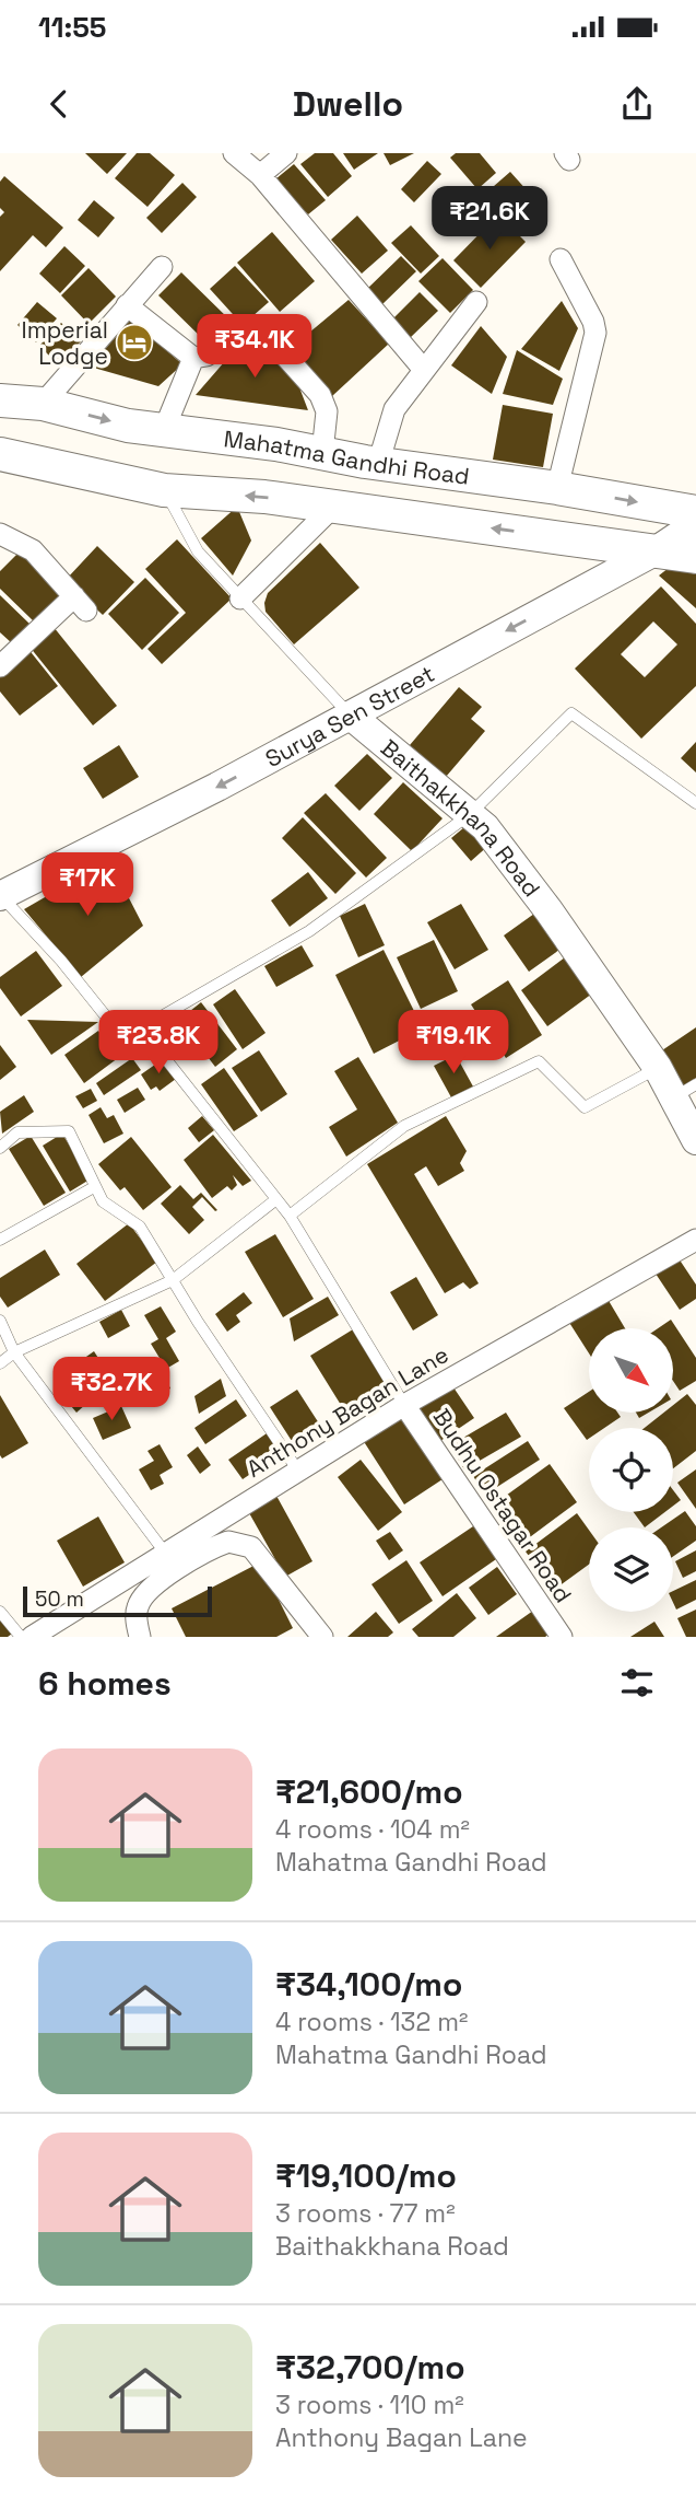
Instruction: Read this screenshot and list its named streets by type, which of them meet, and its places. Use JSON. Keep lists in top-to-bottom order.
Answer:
{
  "streets": {
    "main road": ["Mahatma Gandhi Road", "Surya Sen Street", "Baithakkhana Road"],
    "street": ["Anthony Bagan Lane", "Budhu Ostagar Road"]
  },
  "crossings": [
    ["Surya Sen Street", "Baithakkhana Road"],
    ["Anthony Bagan Lane", "Budhu Ostagar Road"]
  ],
  "one_way": ["Surya Sen Street"],
  "places": {
    "hotel": ["Imperial Lodge"]
  },
  "scale_bar": "50 m",
  "north": "bottom right",
  "page": {
    "status": "11:55",
    "header": "Dwello",
    "price": [
      "₹21.6K",
      "₹34.1K",
      "₹17K",
      "₹23.8K",
      "₹19.1K",
      "₹32.7K"
    ],
    "scale": "50 m",
    "heading": "6 homes",
    "list": [
      {
        "name": "₹21,600/mo",
        "note": "4 rooms · 104 m² · Mahatma Gandhi Road"
      },
      {
        "name": "₹34,100/mo",
        "note": "4 rooms · 132 m² · Mahatma Gandhi Road"
      },
      {
        "name": "₹19,100/mo",
        "note": "3 rooms · 77 m² · Baithakkhana Road"
      },
      {
        "name": "₹32,700/mo",
        "note": "3 rooms · 110 m² · Anthony Bagan Lane"
      }
    ]
  }
}
